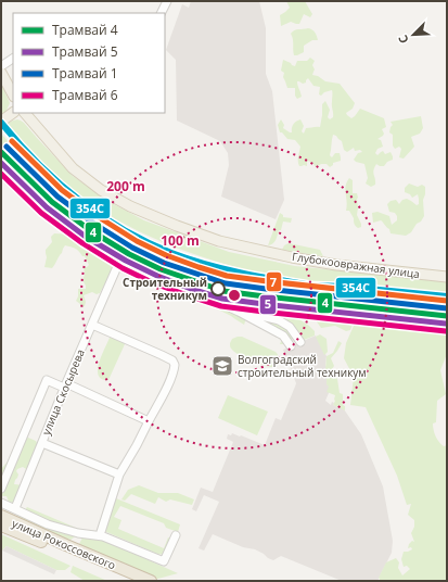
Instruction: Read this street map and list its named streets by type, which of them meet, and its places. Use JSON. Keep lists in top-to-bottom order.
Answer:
{
  "streets": {
    "highway": ["улица Рокоссовского"],
    "main road": ["Глубокоовражная улица"],
    "street": ["улица Скосырева"]
  },
  "places": {
    "other": ["Строительный техникум"],
    "school or university": ["Волгоградский строительный техникум"]
  },
  "lines": [
    "transit line 354С",
    "transit line 7",
    "tram line 1",
    "tram line 4",
    "tram line 5",
    "tram line 6"
  ],
  "legend": [
    "Трамвай 4",
    "Трамвай 5",
    "Трамвай 1",
    "Трамвай 6"
  ],
  "north": "bottom left",
  "rings": ["200 m", "100 m"]
}
